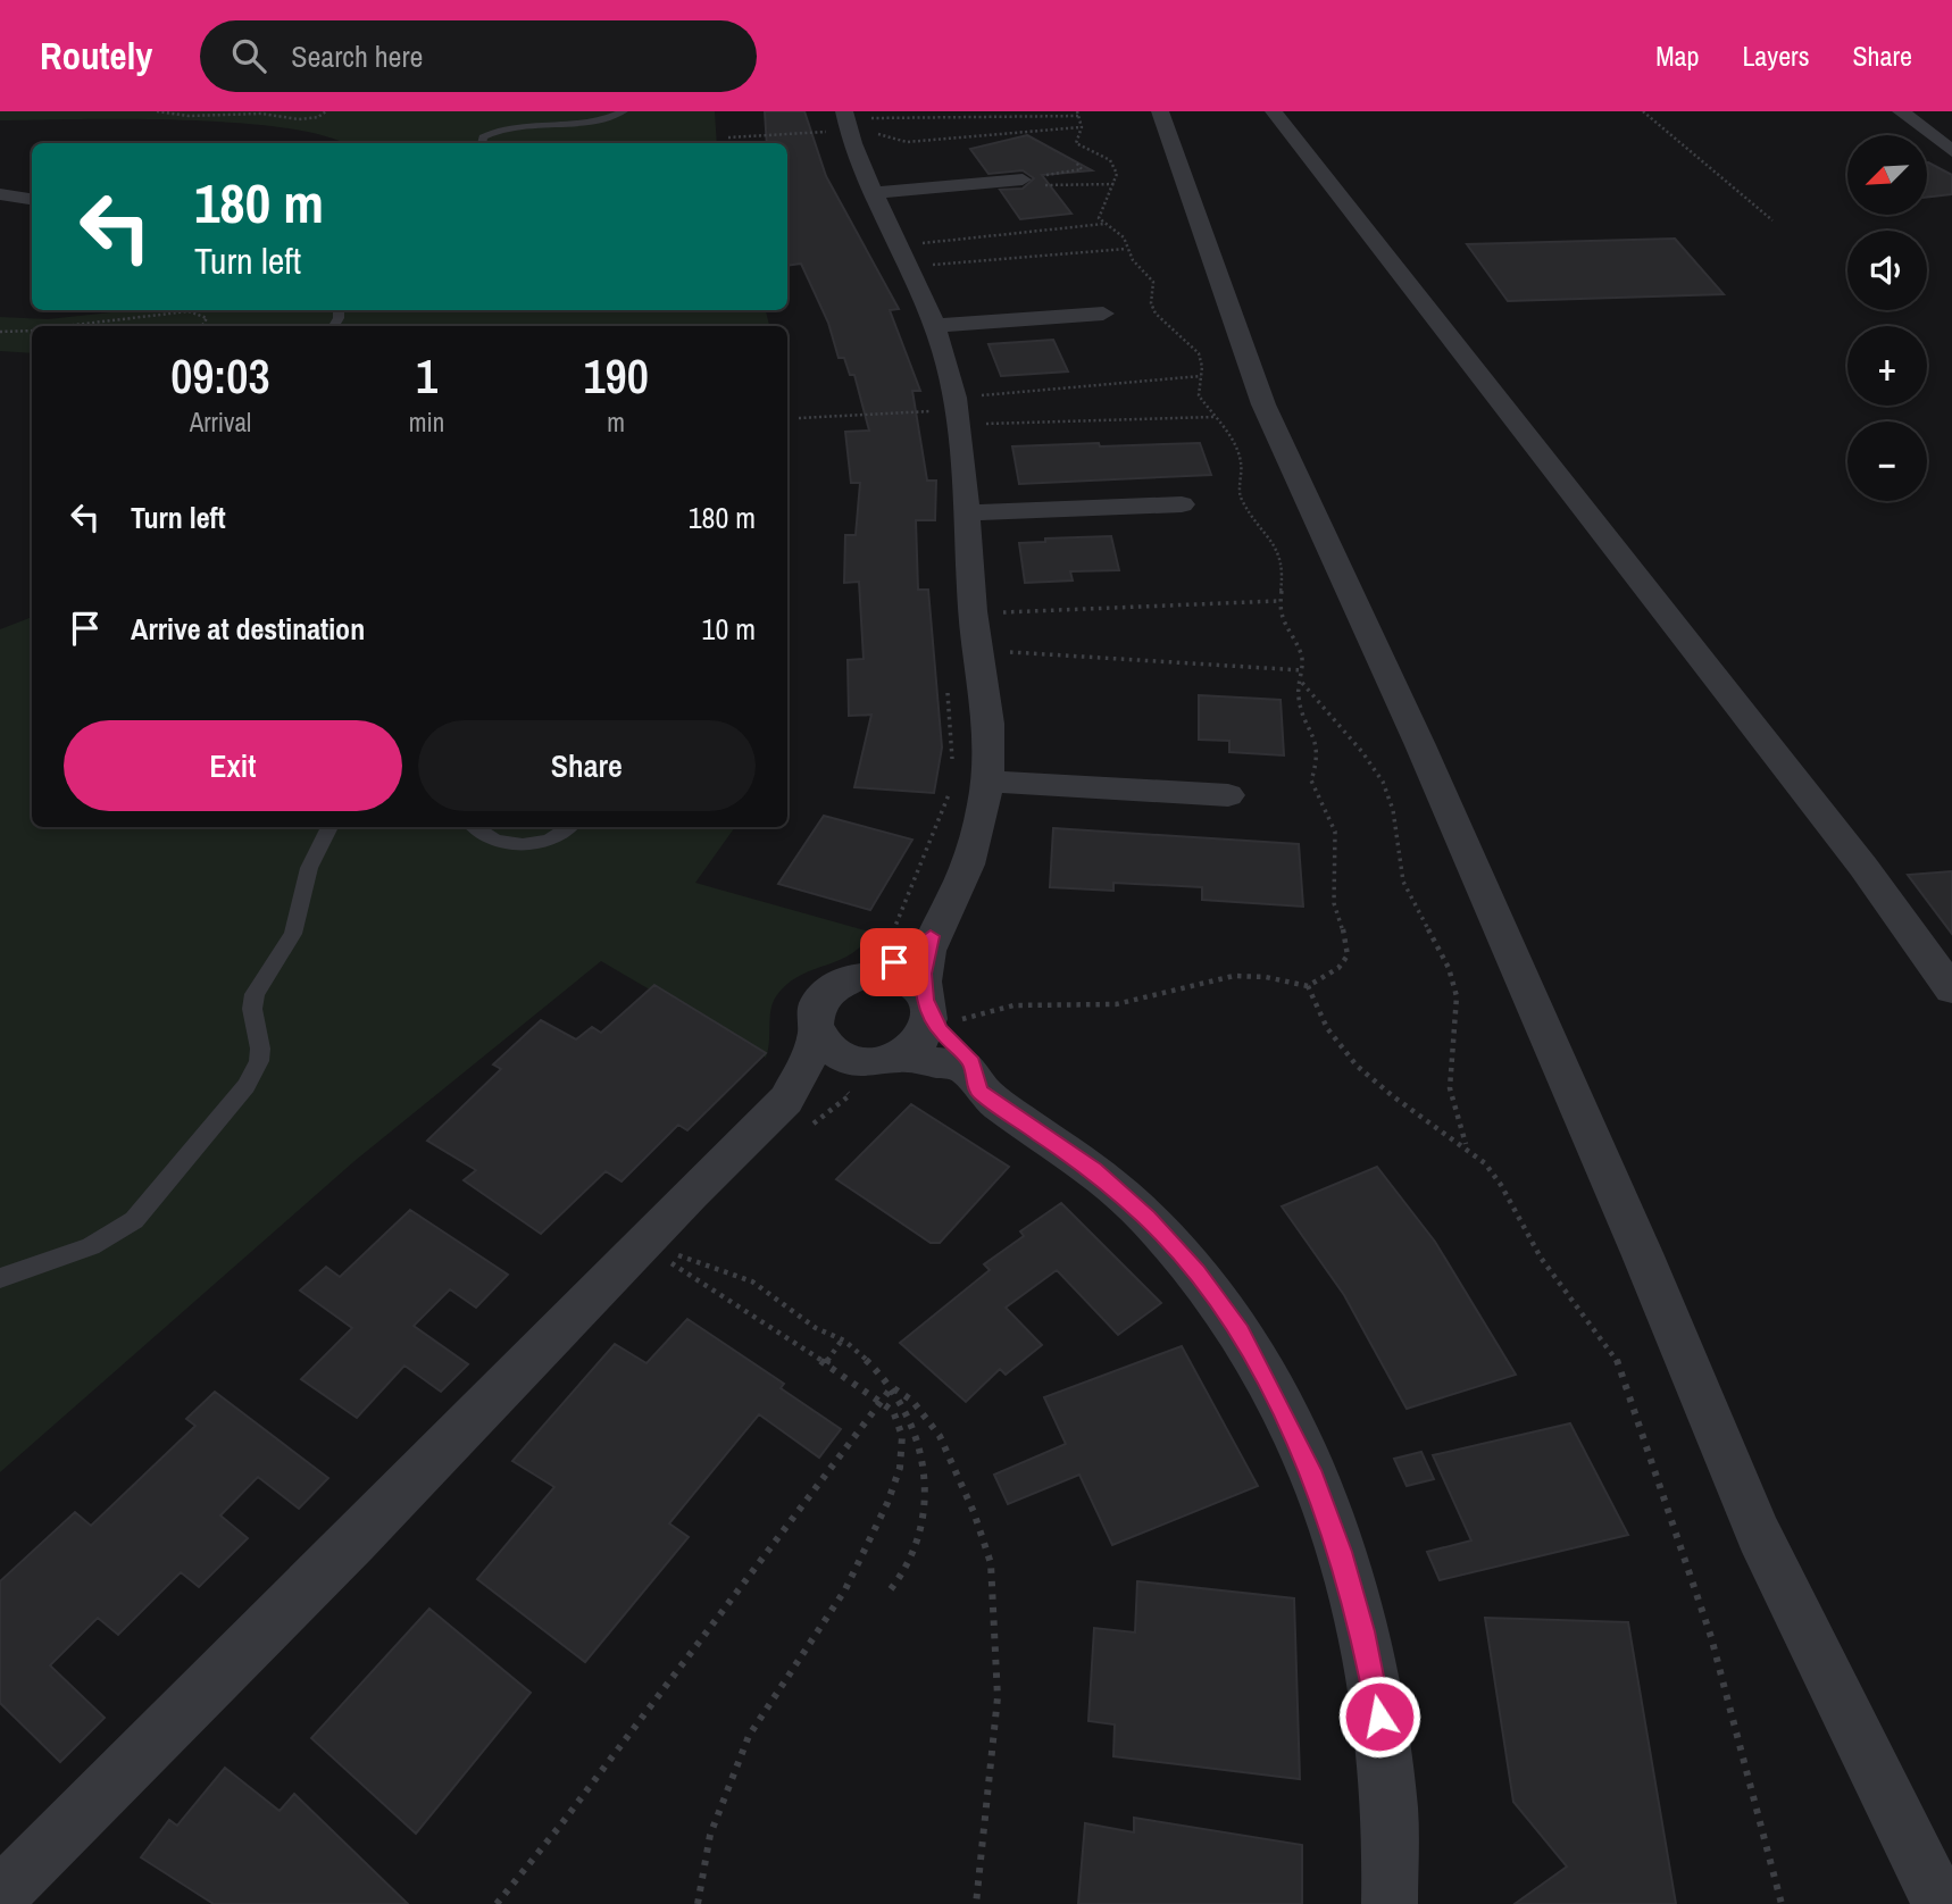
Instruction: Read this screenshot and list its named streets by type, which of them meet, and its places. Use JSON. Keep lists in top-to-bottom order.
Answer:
{
  "north": "bottom left",
  "page": {
    "header": "Routely",
    "search": "Search here",
    "nav": ["Map", "Layers", "Share"],
    "map_buttons": ["+", "−"],
    "turn": ["180 m", "Turn left"],
    "eta": [
      "09:03",
      "Arrival",
      "1",
      "min",
      "190",
      "m"
    ],
    "list": [
      {
        "name": "Turn left",
        "value": "180 m"
      },
      {
        "name": "Arrive at destination",
        "value": "10 m"
      }
    ],
    "buttons": ["Exit", "Share"]
  }
}
